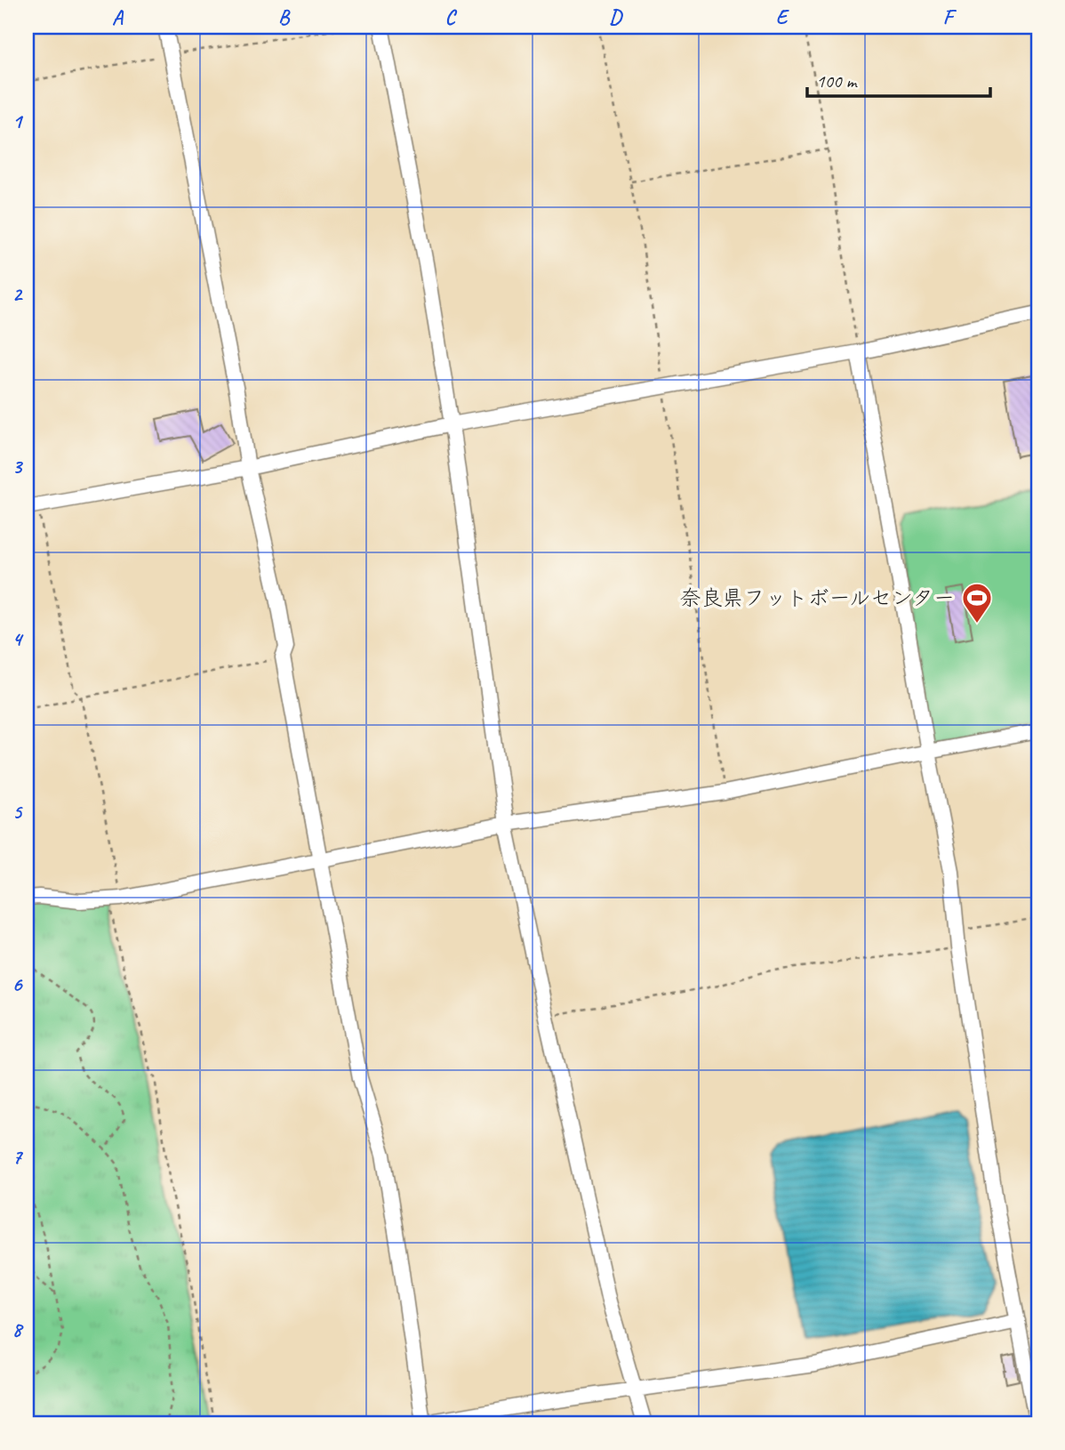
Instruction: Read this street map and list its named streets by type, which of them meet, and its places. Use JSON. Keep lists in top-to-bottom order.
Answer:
{
  "places": {
    "sports": ["奈良県フットボールセンター"]
  },
  "scale_bar": "100 m",
  "grid": {
    "columns": [
      "A",
      "B",
      "C",
      "D",
      "E",
      "F"
    ],
    "rows": [
      "1",
      "2",
      "3",
      "4",
      "5",
      "6",
      "7",
      "8"
    ]
  }
}
